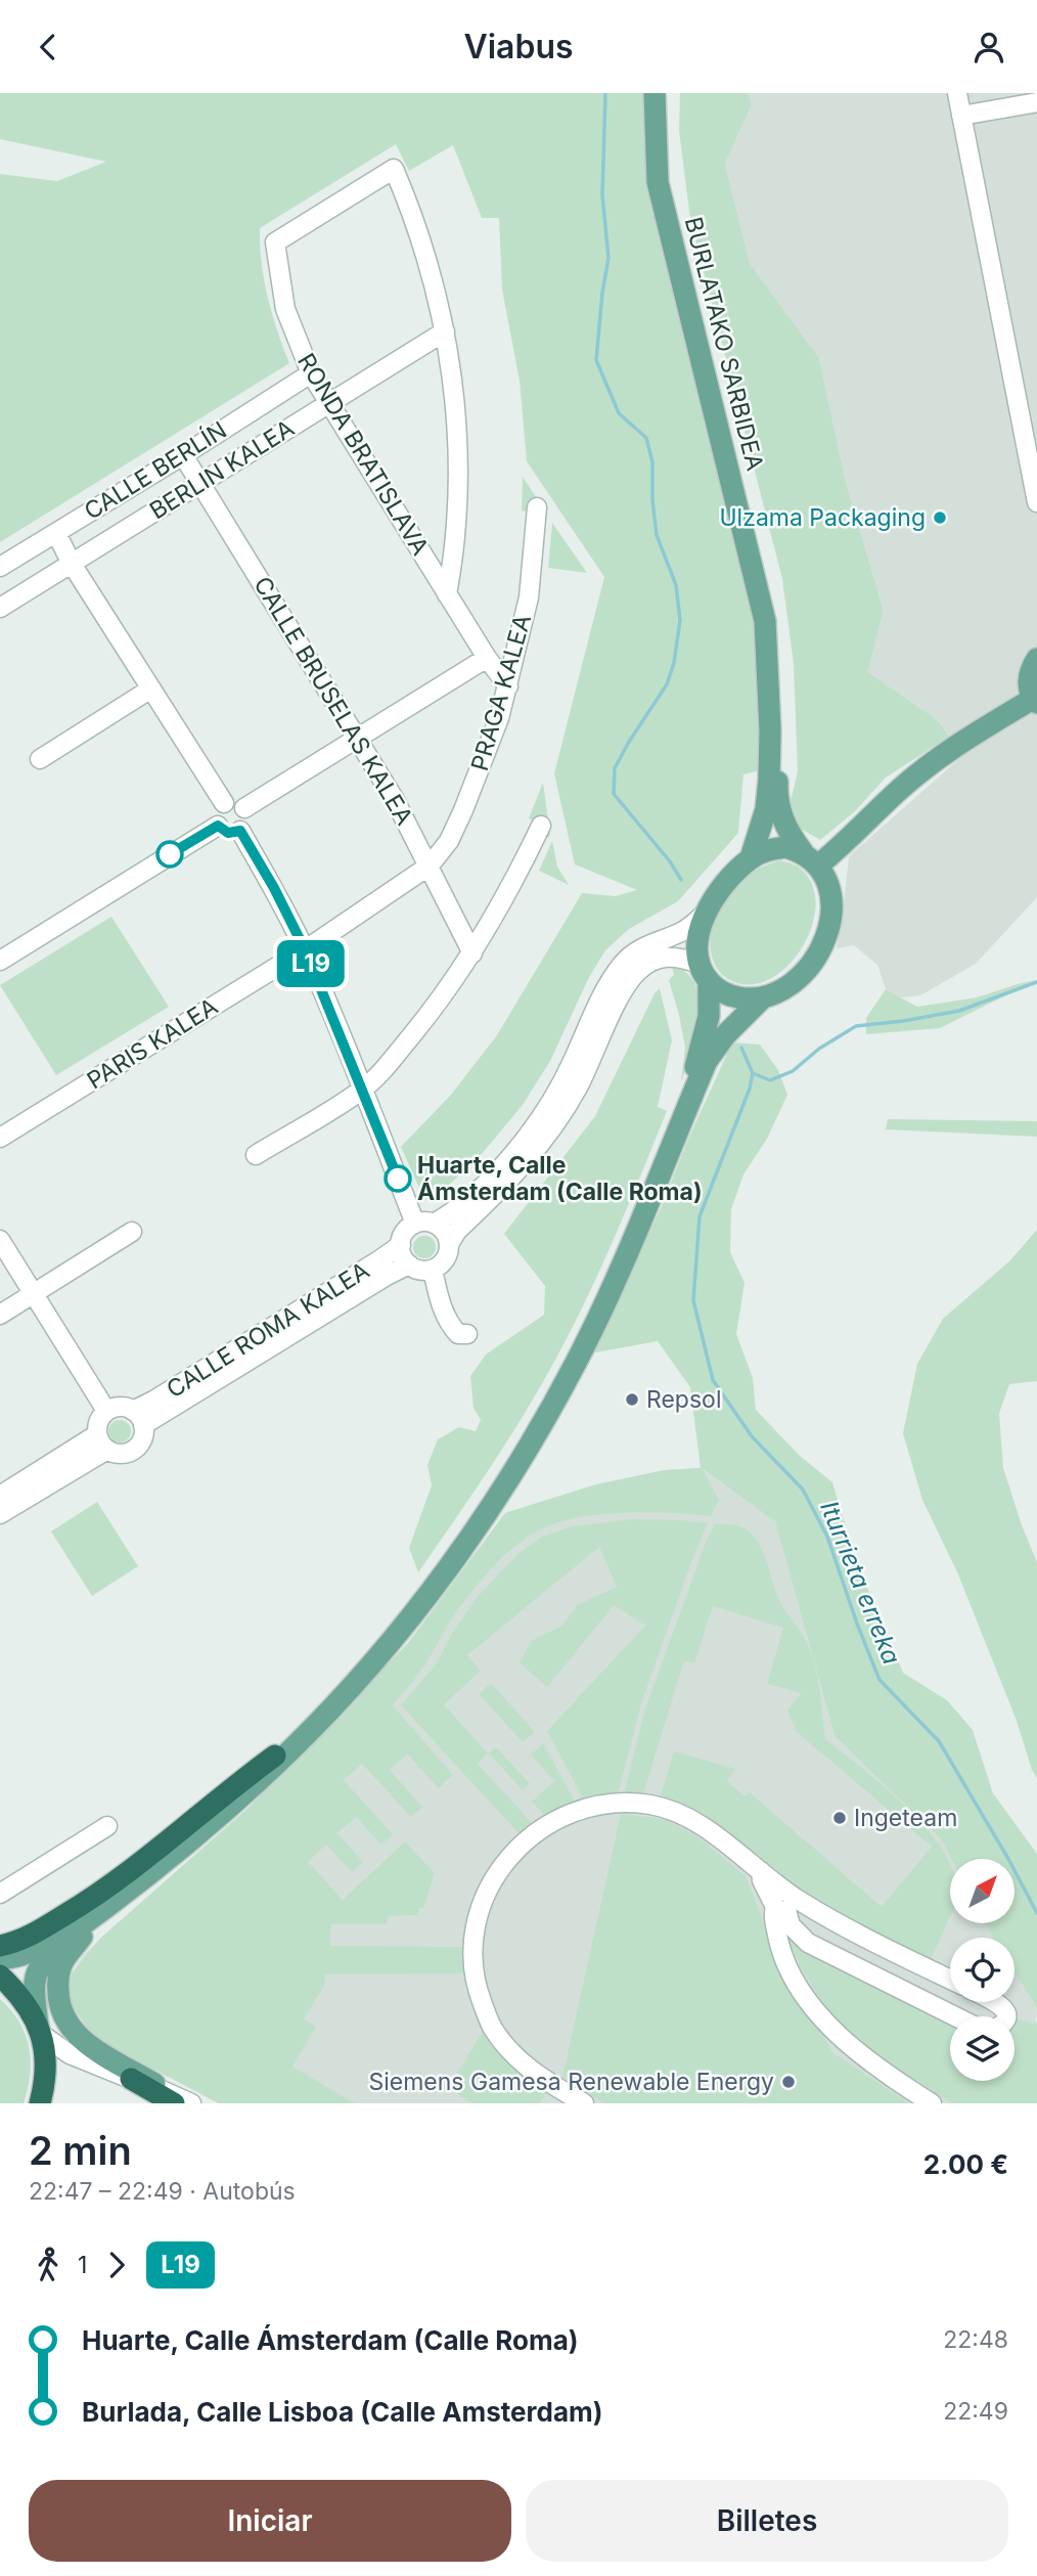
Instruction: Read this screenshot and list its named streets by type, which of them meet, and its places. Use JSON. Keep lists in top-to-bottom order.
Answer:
{
  "streets": {
    "main road": ["BURLATAKO SARBIDEA"],
    "street": [
      "RONDA BRATISLAVA",
      "BERLIN KALEA",
      "CALLE BERLÍN",
      "PRAGA KALEA",
      "CALLE BRUSELAS KALEA",
      "PARIS KALEA",
      "CALLE ROMA KALEA"
    ]
  },
  "crossings": [
    ["RONDA BRATISLAVA", "BERLIN KALEA"],
    ["RONDA BRATISLAVA", "CALLE BERLÍN"],
    ["RONDA BRATISLAVA", "PRAGA KALEA"],
    ["BERLIN KALEA", "CALLE BRUSELAS KALEA"],
    ["CALLE BERLÍN", "CALLE BRUSELAS KALEA"],
    ["PRAGA KALEA", "CALLE BRUSELAS KALEA"],
    ["PRAGA KALEA", "PARIS KALEA"]
  ],
  "water": ["Iturrieta erreka"],
  "places": [
    "Ulzama Packaging",
    "Huarte, Calle Ámsterdam (Calle Roma)",
    "Repsol",
    "Ingeteam",
    "Siemens Gamesa Renewable Energy"
  ],
  "lines": ["bus line L19"],
  "north": "top right",
  "page": {
    "header": "Viabus",
    "on_map": "L19",
    "heading": ["2 min", "22:47 – 22:49 · Autobús", "2.00 €"],
    "legs": ["1", "L19"],
    "list": [
      {
        "name": "Huarte, Calle Ámsterdam (Calle Roma)",
        "value": "22:48"
      },
      {
        "name": "Burlada, Calle Lisboa (Calle Amsterdam)",
        "value": "22:49"
      }
    ],
    "buttons": ["Iniciar", "Billetes"]
  }
}
